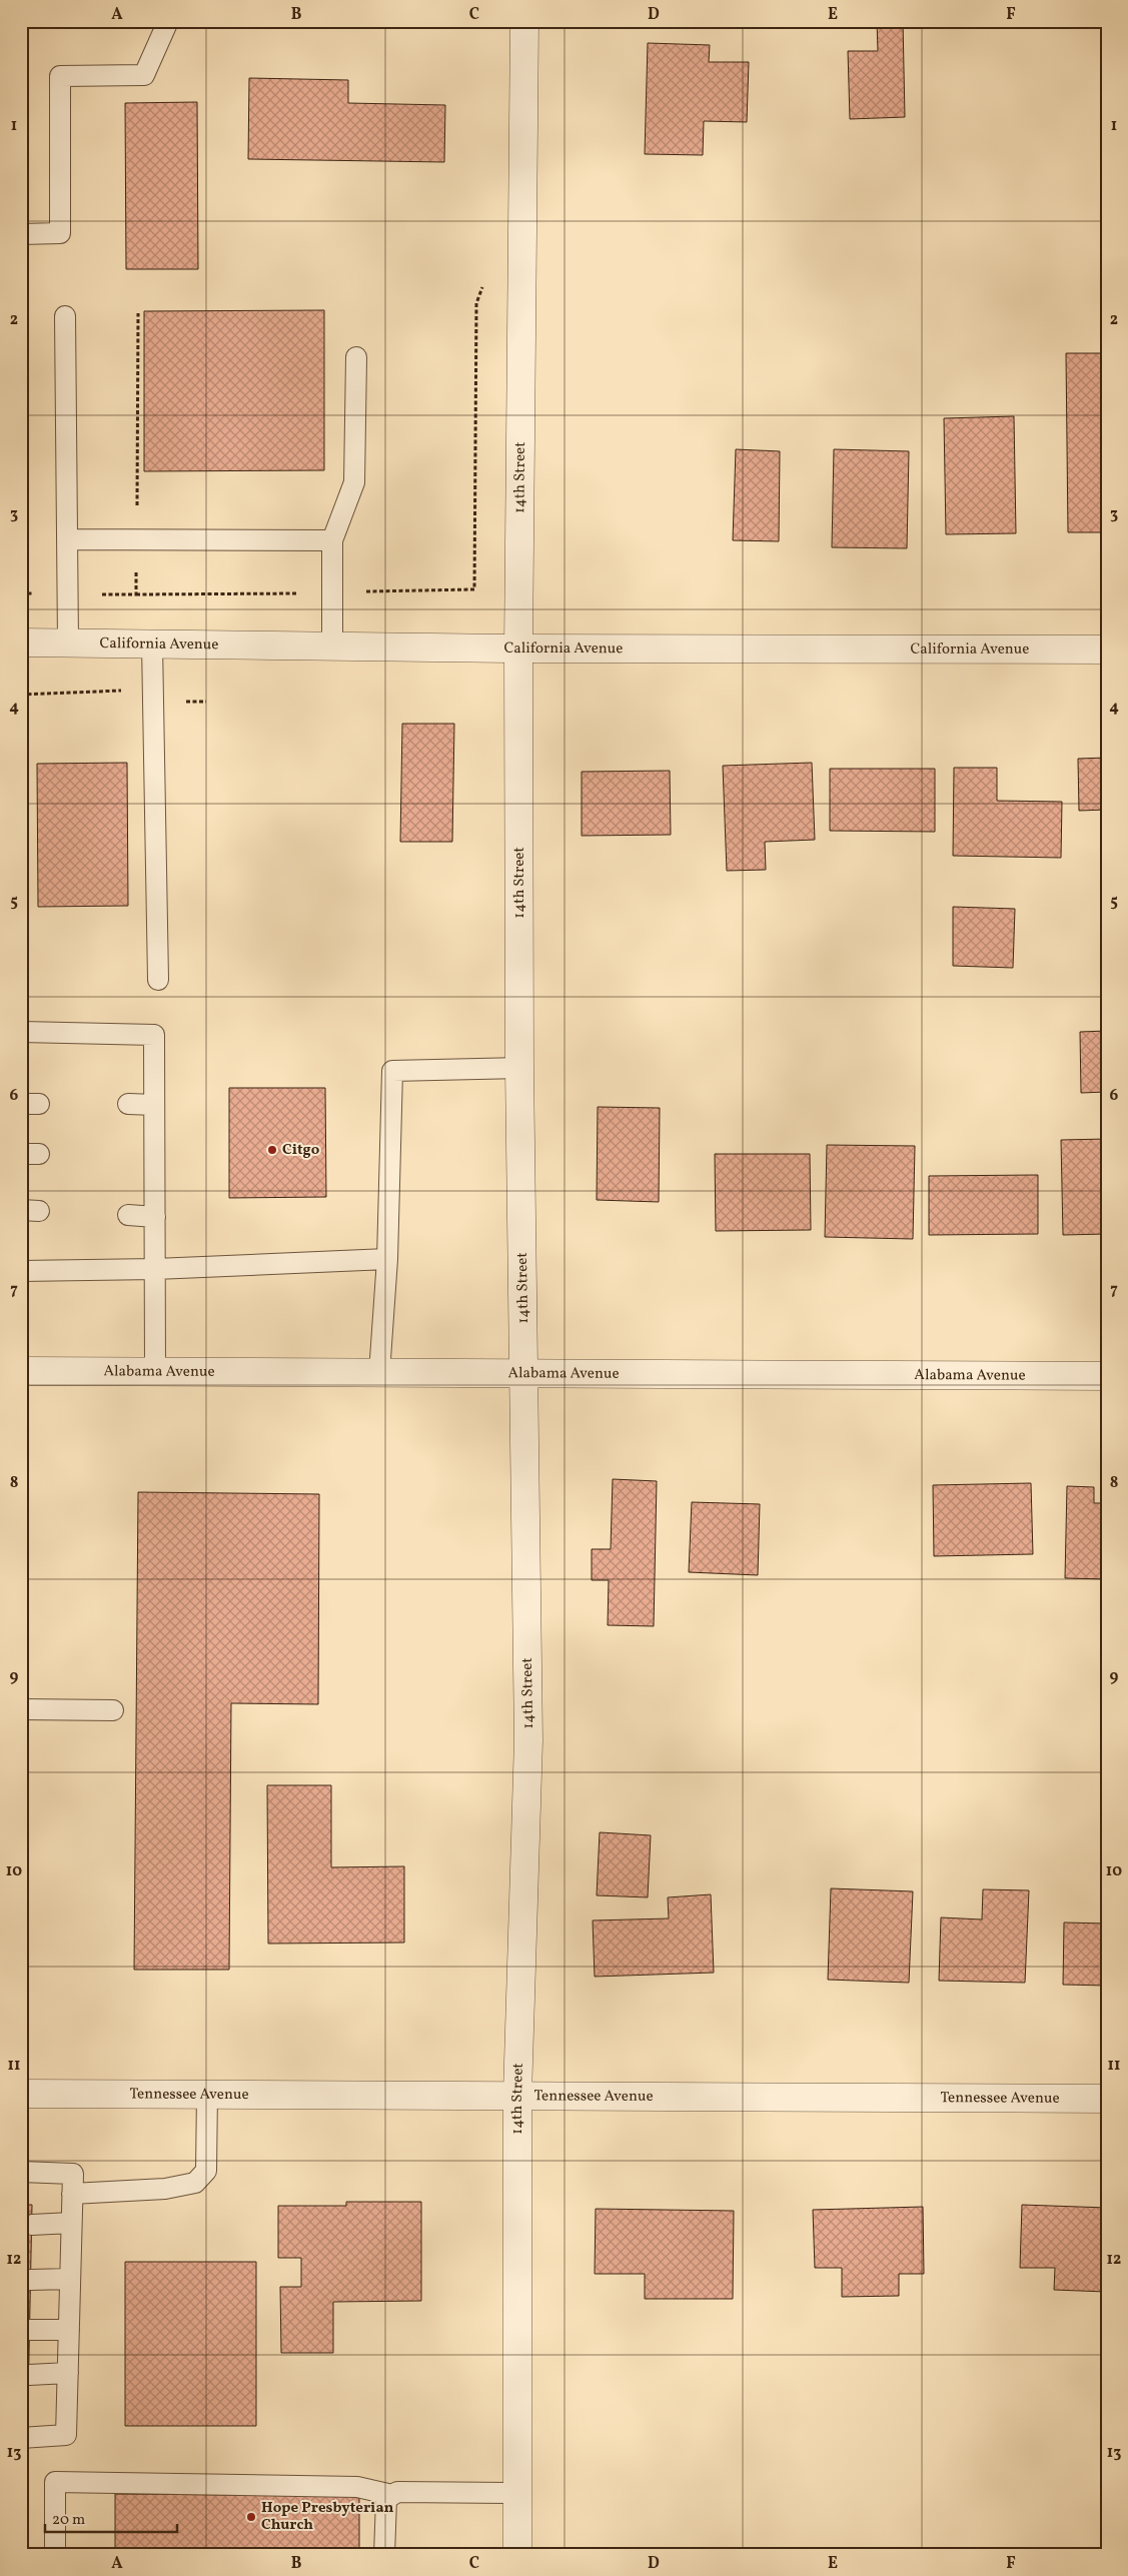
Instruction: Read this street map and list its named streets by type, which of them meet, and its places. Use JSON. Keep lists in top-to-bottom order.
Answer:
{
  "streets": {
    "street": [
      "14th Street",
      "California Avenue",
      "Alabama Avenue",
      "Tennessee Avenue"
    ]
  },
  "crossings": [
    ["14th Street", "California Avenue"],
    ["14th Street", "Alabama Avenue"],
    ["14th Street", "Tennessee Avenue"]
  ],
  "places": ["Citgo", "Hope Presbyterian Church"],
  "scale_bar": "20 m",
  "grid": {
    "columns": [
      "A",
      "B",
      "C",
      "D",
      "E",
      "F"
    ],
    "rows": [
      "1",
      "2",
      "3",
      "4",
      "5",
      "6",
      "7",
      "8",
      "9",
      "10",
      "11",
      "12",
      "13"
    ]
  }
}
